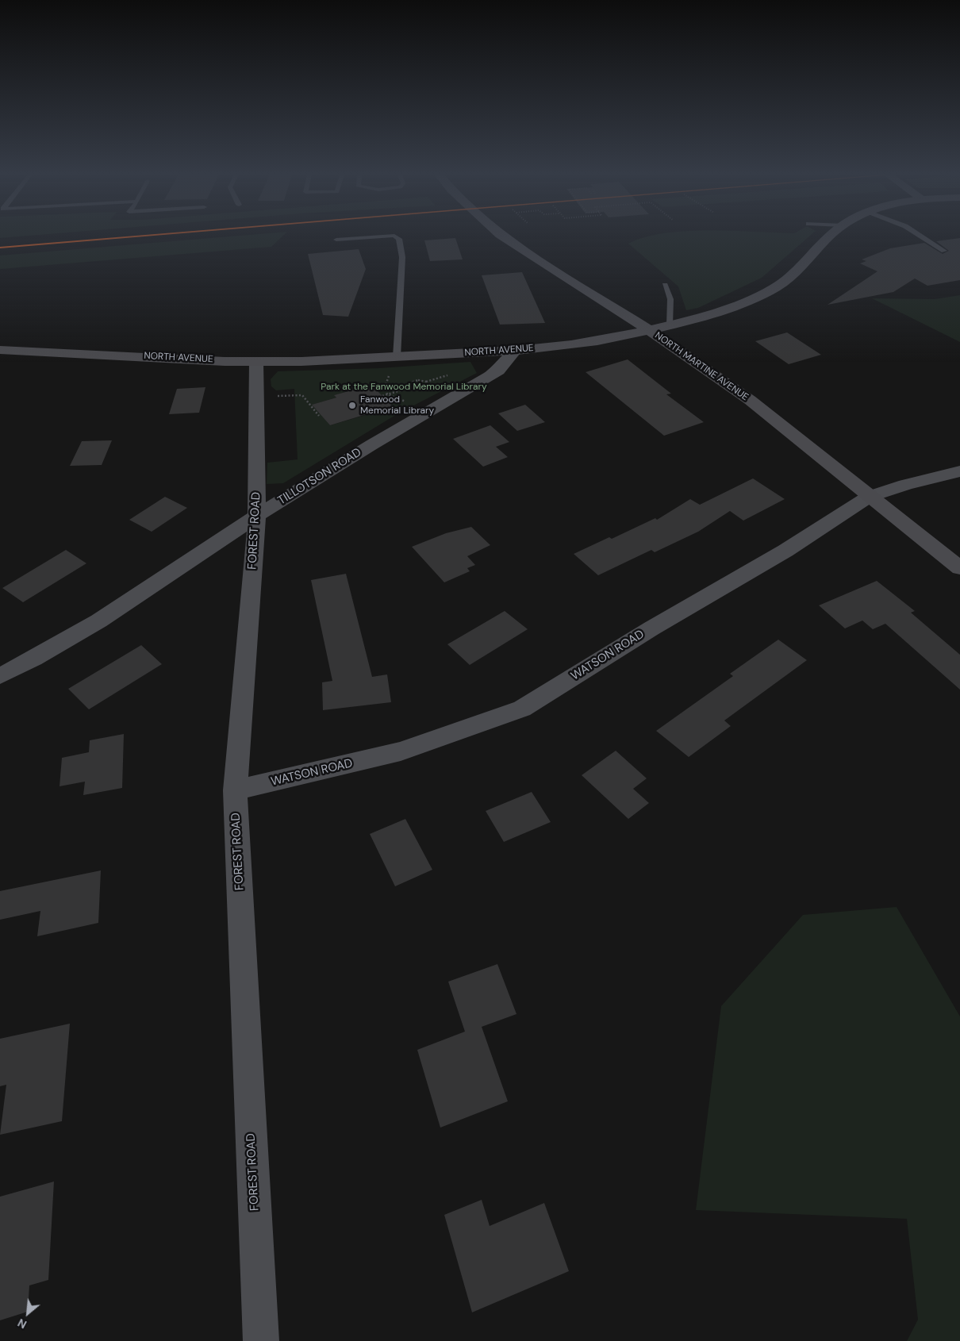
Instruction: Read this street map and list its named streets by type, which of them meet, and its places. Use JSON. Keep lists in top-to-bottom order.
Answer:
{
  "streets": {
    "street": [
      "NORTH AVENUE",
      "NORTH MARTINE AVENUE",
      "TILLOTSON ROAD",
      "FOREST ROAD",
      "WATSON ROAD"
    ]
  },
  "crossings": [
    ["NORTH AVENUE", "NORTH MARTINE AVENUE"],
    ["NORTH AVENUE", "TILLOTSON ROAD"],
    ["NORTH AVENUE", "FOREST ROAD"],
    ["NORTH MARTINE AVENUE", "WATSON ROAD"],
    ["TILLOTSON ROAD", "FOREST ROAD"],
    ["FOREST ROAD", "WATSON ROAD"]
  ],
  "parks": ["Park at the Fanwood Memorial Library"],
  "places": ["Fanwood Memorial Library"],
  "north": "bottom left"
}
